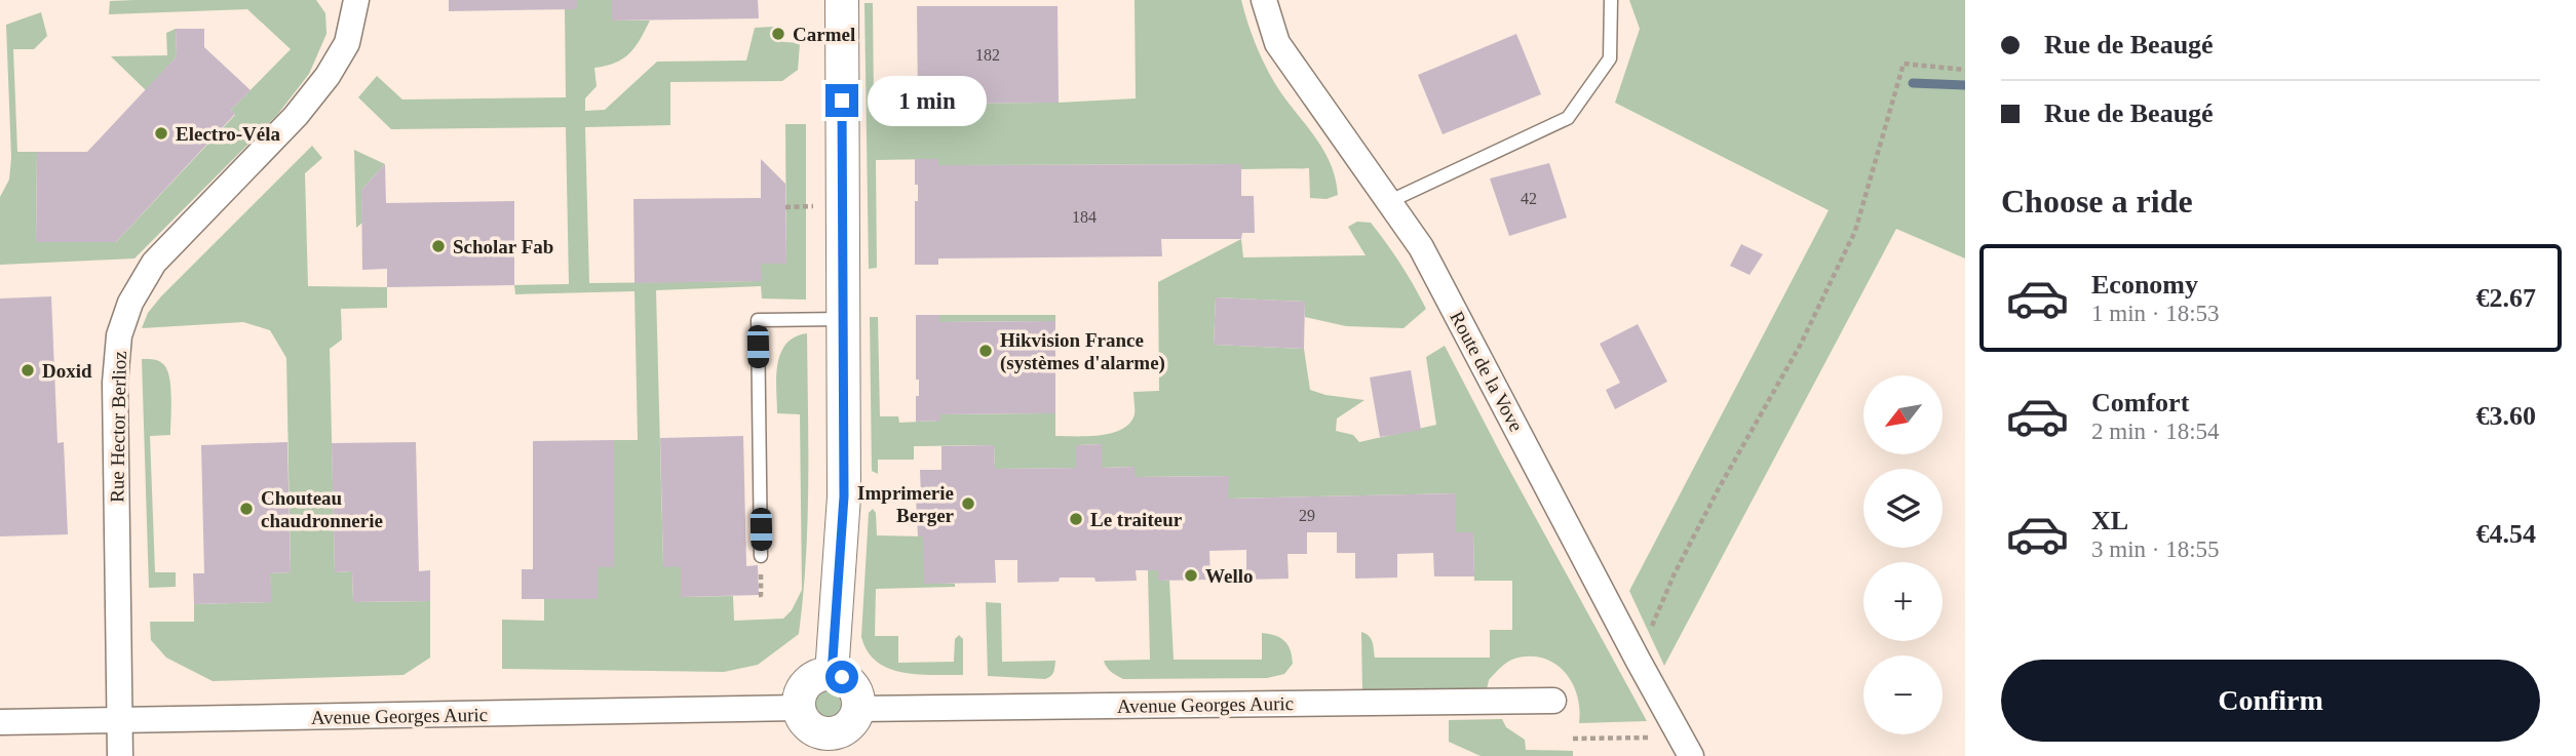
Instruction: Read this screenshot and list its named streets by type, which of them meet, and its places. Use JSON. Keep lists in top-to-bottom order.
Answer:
{
  "streets": {
    "street": ["Route de la Vove", "Rue Hector Berlioz", "Avenue Georges Auric"]
  },
  "crossings": [
    ["Rue Hector Berlioz", "Avenue Georges Auric"]
  ],
  "places": [
    "Carmel",
    "Electro-Véla",
    "Scholar Fab",
    "Hikvision France (systèmes d'alarme)",
    "Doxid",
    "Imprimerie Berger",
    "Chouteau chaudronnerie",
    "Le traiteur",
    "Wello"
  ],
  "house_numbers": [
    "182",
    "42",
    "184",
    "29"
  ],
  "north": "bottom left",
  "page": {
    "banner": ["Rue de Beaugé", "Rue de Beaugé"],
    "bubble": "1 min",
    "heading": "Choose a ride",
    "list": [
      {
        "name": "Economy",
        "note": "1 min · 18:53",
        "value": "€2.67"
      },
      {
        "name": "Comfort",
        "note": "2 min · 18:54",
        "value": "€3.60"
      },
      {
        "name": "XL",
        "note": "3 min · 18:55",
        "value": "€4.54"
      }
    ],
    "map_buttons": ["+", "−"],
    "buttons": "Confirm"
  }
}
